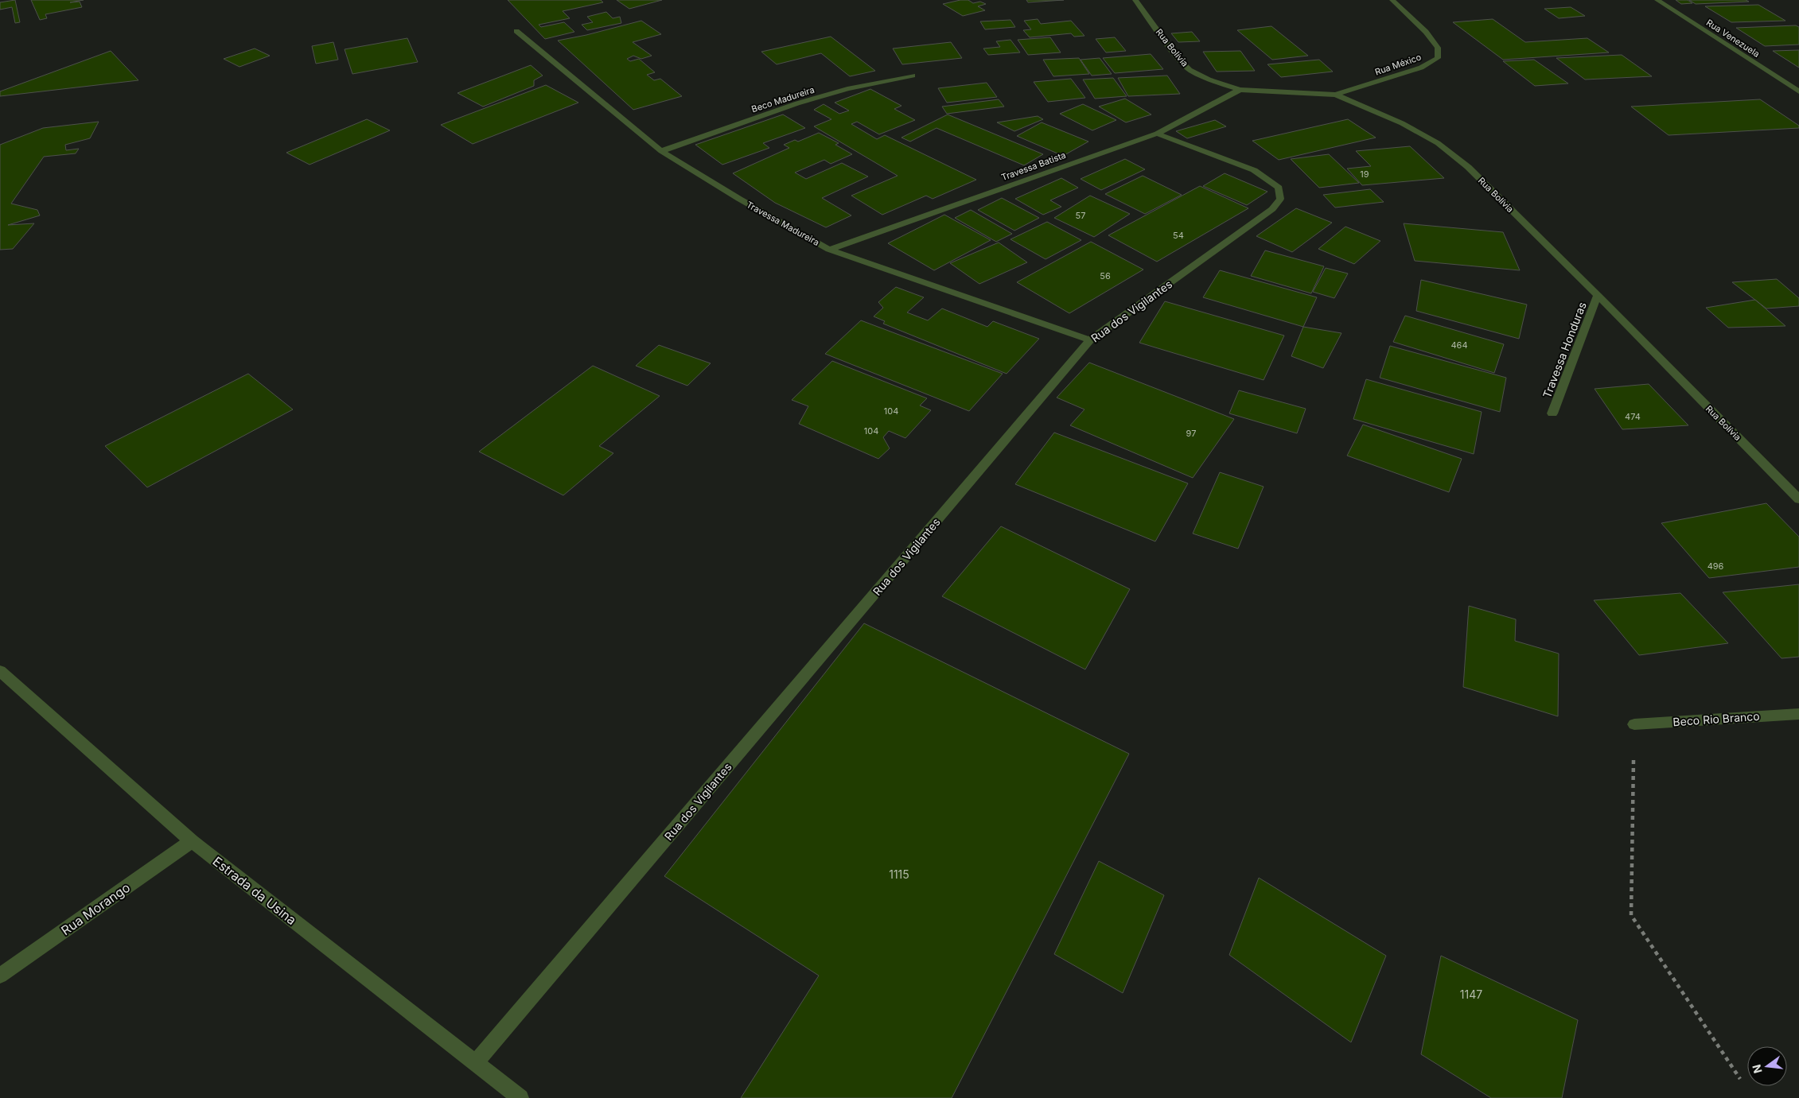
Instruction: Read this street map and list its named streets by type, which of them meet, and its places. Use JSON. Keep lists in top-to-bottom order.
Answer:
{
  "streets": {
    "street": [
      "Rua Venezuela",
      "Rua Bolívia",
      "Rua México",
      "Beco Madureira",
      "Travessa Batista",
      "Travessa Madureira",
      "Rua dos Vigilantes",
      "Travessa Honduras",
      "Beco Rio Branco",
      "Estrada da Usina",
      "Rua Morango"
    ]
  },
  "crossings": [
    ["Rua Bolívia", "Rua México"],
    ["Rua Bolívia", "Travessa Batista"],
    ["Rua Bolívia", "Travessa Honduras"],
    ["Beco Madureira", "Travessa Madureira"],
    ["Travessa Batista", "Travessa Madureira"],
    ["Travessa Batista", "Rua dos Vigilantes"],
    ["Travessa Madureira", "Rua dos Vigilantes"],
    ["Rua dos Vigilantes", "Estrada da Usina"],
    ["Estrada da Usina", "Rua Morango"]
  ],
  "house_numbers": [
    "19",
    "57",
    "54",
    "56",
    "464",
    "104",
    "474",
    "104",
    "97",
    "496",
    "1115",
    "1147"
  ],
  "north": "left"
}
